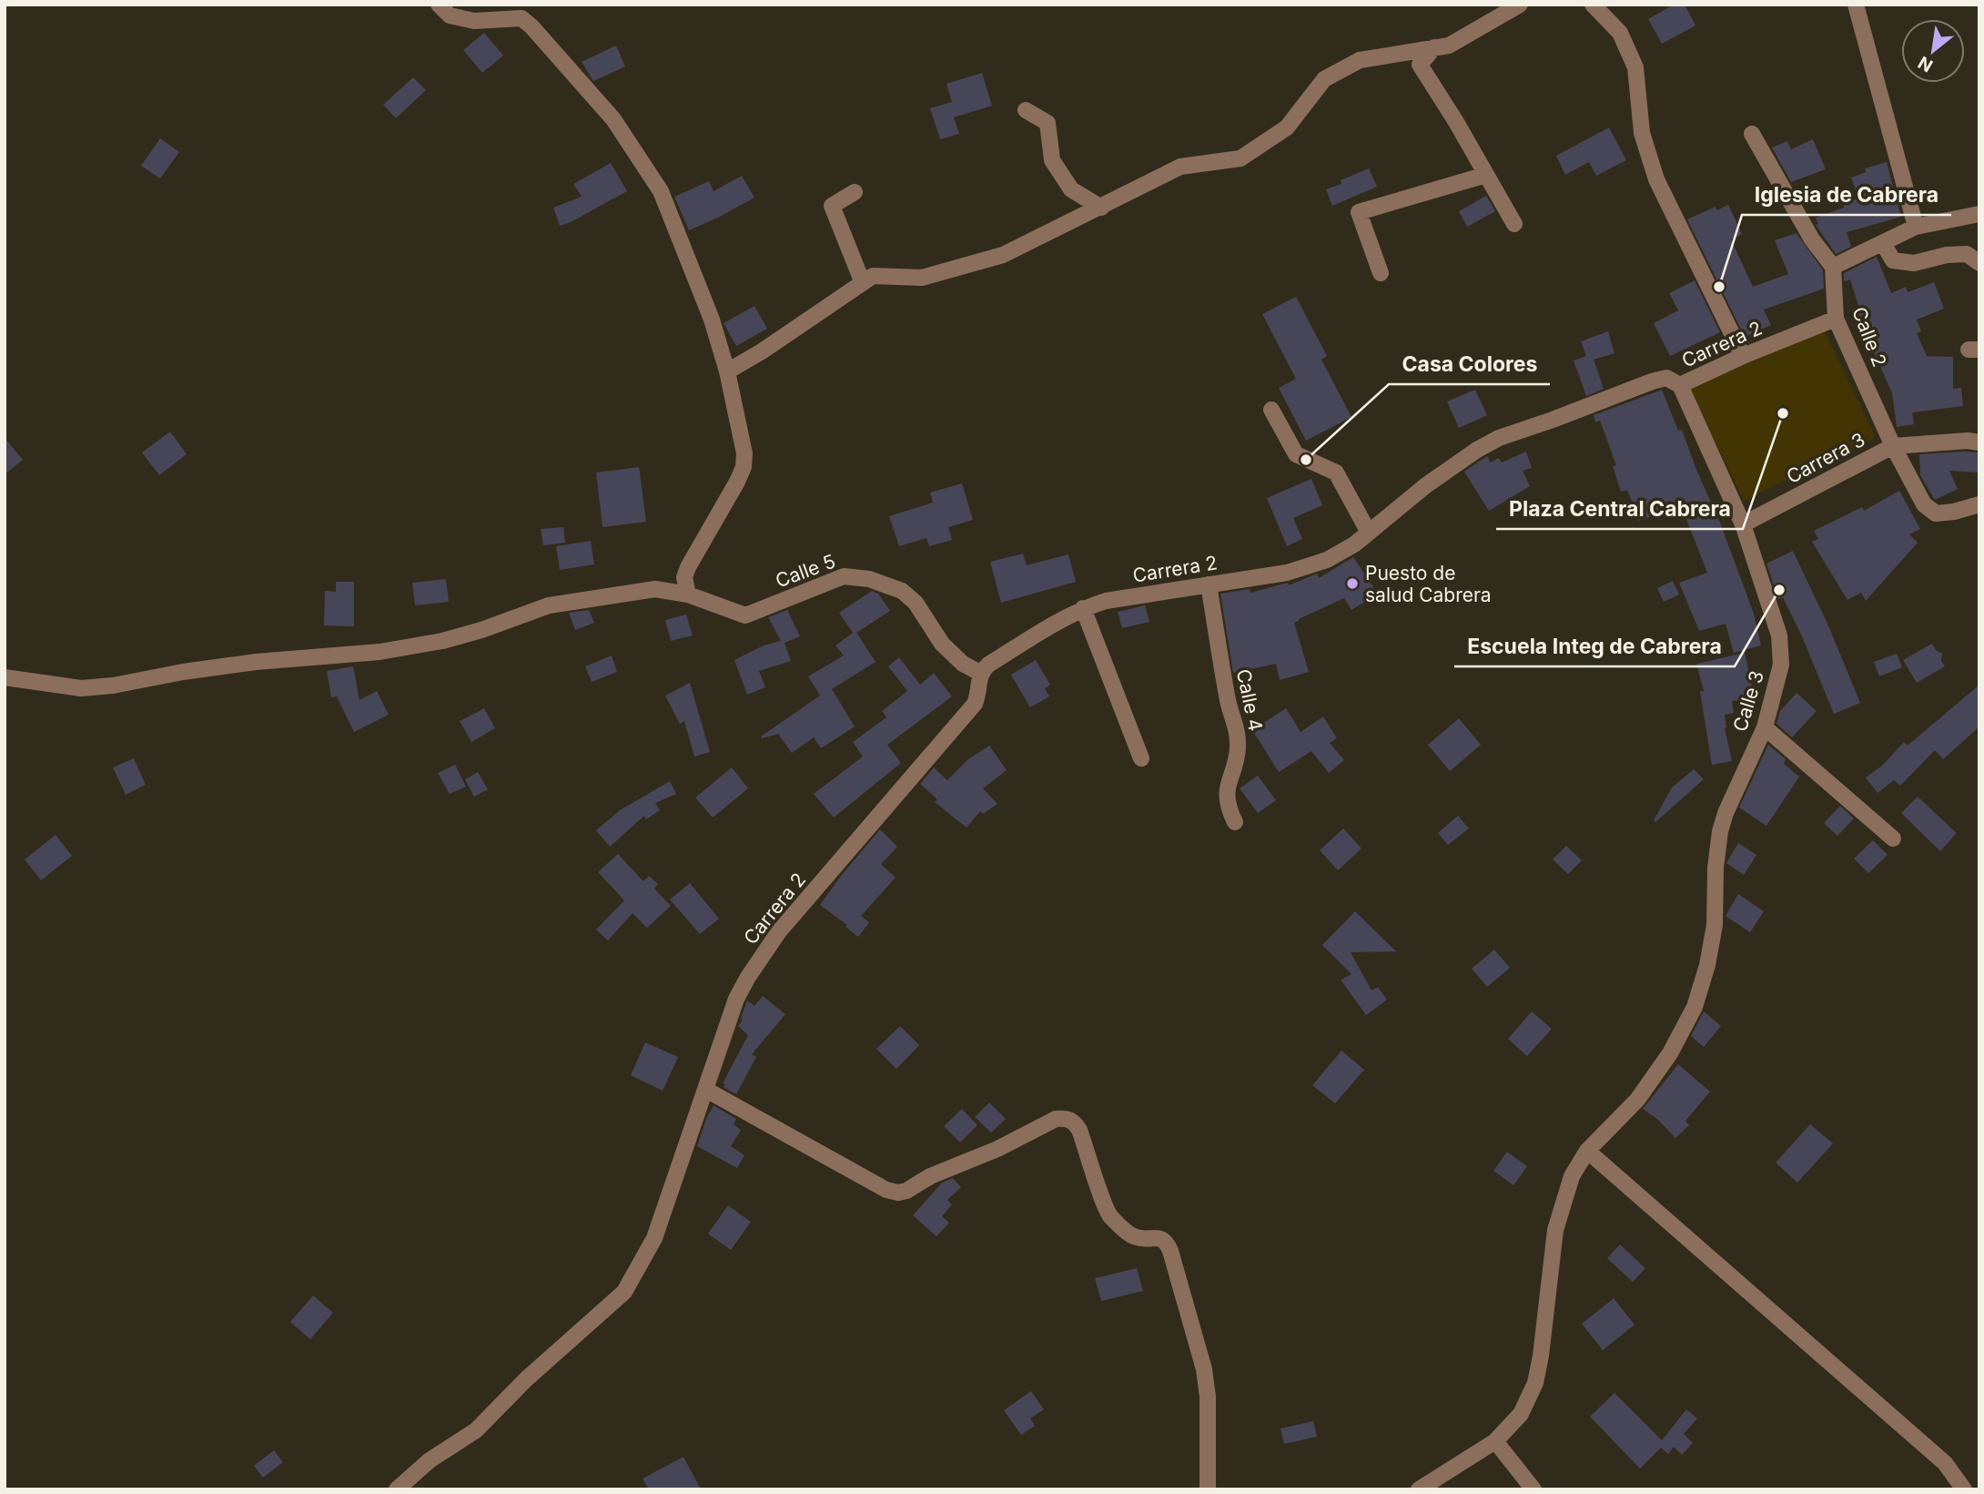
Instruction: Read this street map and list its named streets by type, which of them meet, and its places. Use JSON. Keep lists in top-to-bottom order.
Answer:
{
  "streets": {
    "street": [
      "Calle 2",
      "Carrera 2",
      "Carrera 3",
      "Calle 5",
      "Calle 4",
      "Calle 3"
    ]
  },
  "crossings": [
    ["Calle 2", "Carrera 2"],
    ["Calle 2", "Carrera 3"],
    ["Carrera 2", "Calle 5"],
    ["Carrera 2", "Calle 4"],
    ["Carrera 2", "Calle 3"],
    ["Carrera 3", "Calle 3"]
  ],
  "places": [
    "Iglesia de Cabrera",
    "Plaza Central Cabrera",
    "Casa Colores",
    "Puesto de salud Cabrera",
    "Escuela Integ de Cabrera"
  ],
  "north": "bottom left"
}
